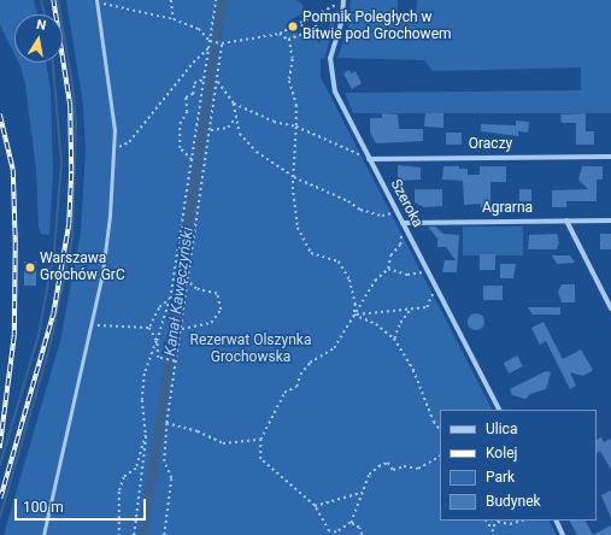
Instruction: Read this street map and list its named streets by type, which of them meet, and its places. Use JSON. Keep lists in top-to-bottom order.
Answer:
{
  "streets": {
    "street": ["Oraczy", "Szeroka", "Agrarna"]
  },
  "crossings": [
    ["Oraczy", "Szeroka"],
    ["Szeroka", "Agrarna"]
  ],
  "water": ["Kanał Kawęczyński"],
  "parks": ["Rezerwat Olszynka Grochowska"],
  "places": ["Pomnik Poległych w Bitwie pod Grochowem", "Warszawa Grochów GrC"],
  "legend": [
    "Ulica",
    "Kolej",
    "Park",
    "Budynek"
  ],
  "scale_bar": "100 m",
  "north": "top"
}
